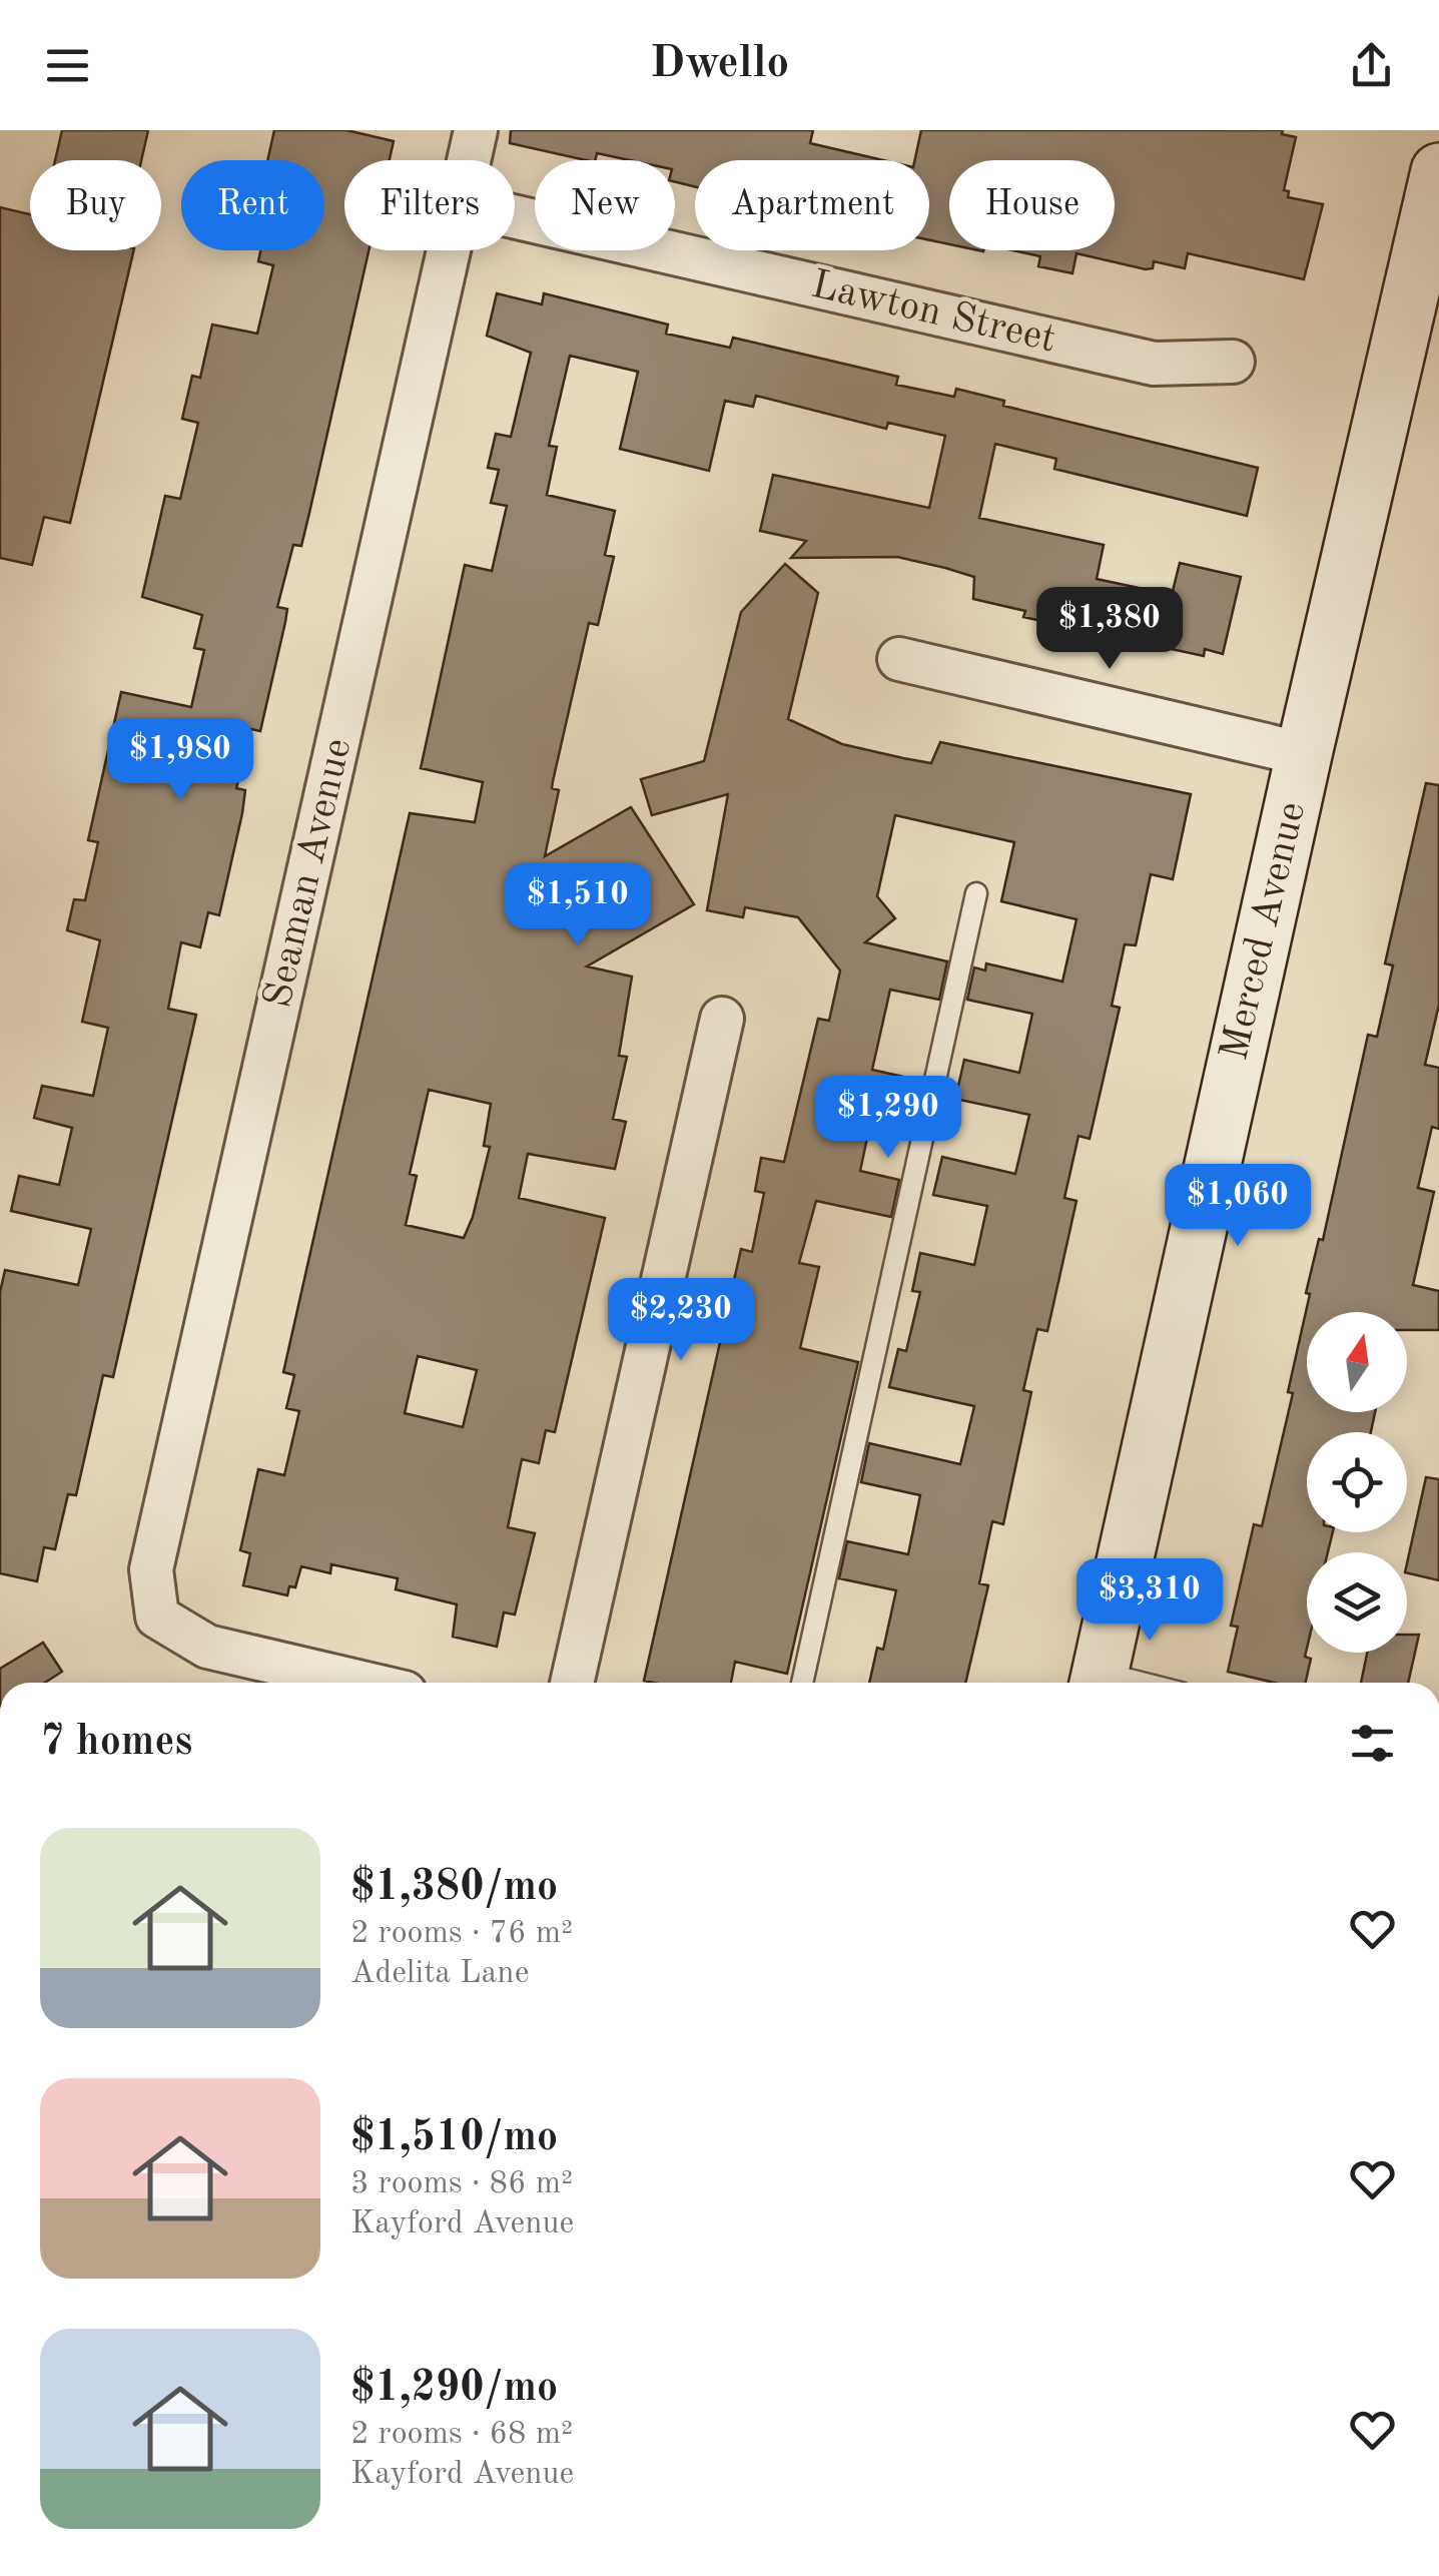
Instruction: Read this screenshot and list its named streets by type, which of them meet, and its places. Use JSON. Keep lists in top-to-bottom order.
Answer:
{
  "streets": {
    "street": ["Lawton Street", "Seaman Avenue", "Merced Avenue"]
  },
  "north": "top",
  "page": {
    "header": "Dwello",
    "chip": [
      "Buy",
      "Rent",
      "Filters",
      "New",
      "Apartment",
      "House"
    ],
    "price": [
      "$1,380",
      "$1,980",
      "$1,510",
      "$1,290",
      "$1,060",
      "$2,230",
      "$3,310"
    ],
    "heading": "7 homes",
    "list": [
      {
        "name": "$1,380/mo",
        "note": "2 rooms · 76 m² · Adelita Lane"
      },
      {
        "name": "$1,510/mo",
        "note": "3 rooms · 86 m² · Kayford Avenue"
      },
      {
        "name": "$1,290/mo",
        "note": "2 rooms · 68 m² · Kayford Avenue"
      }
    ]
  }
}
